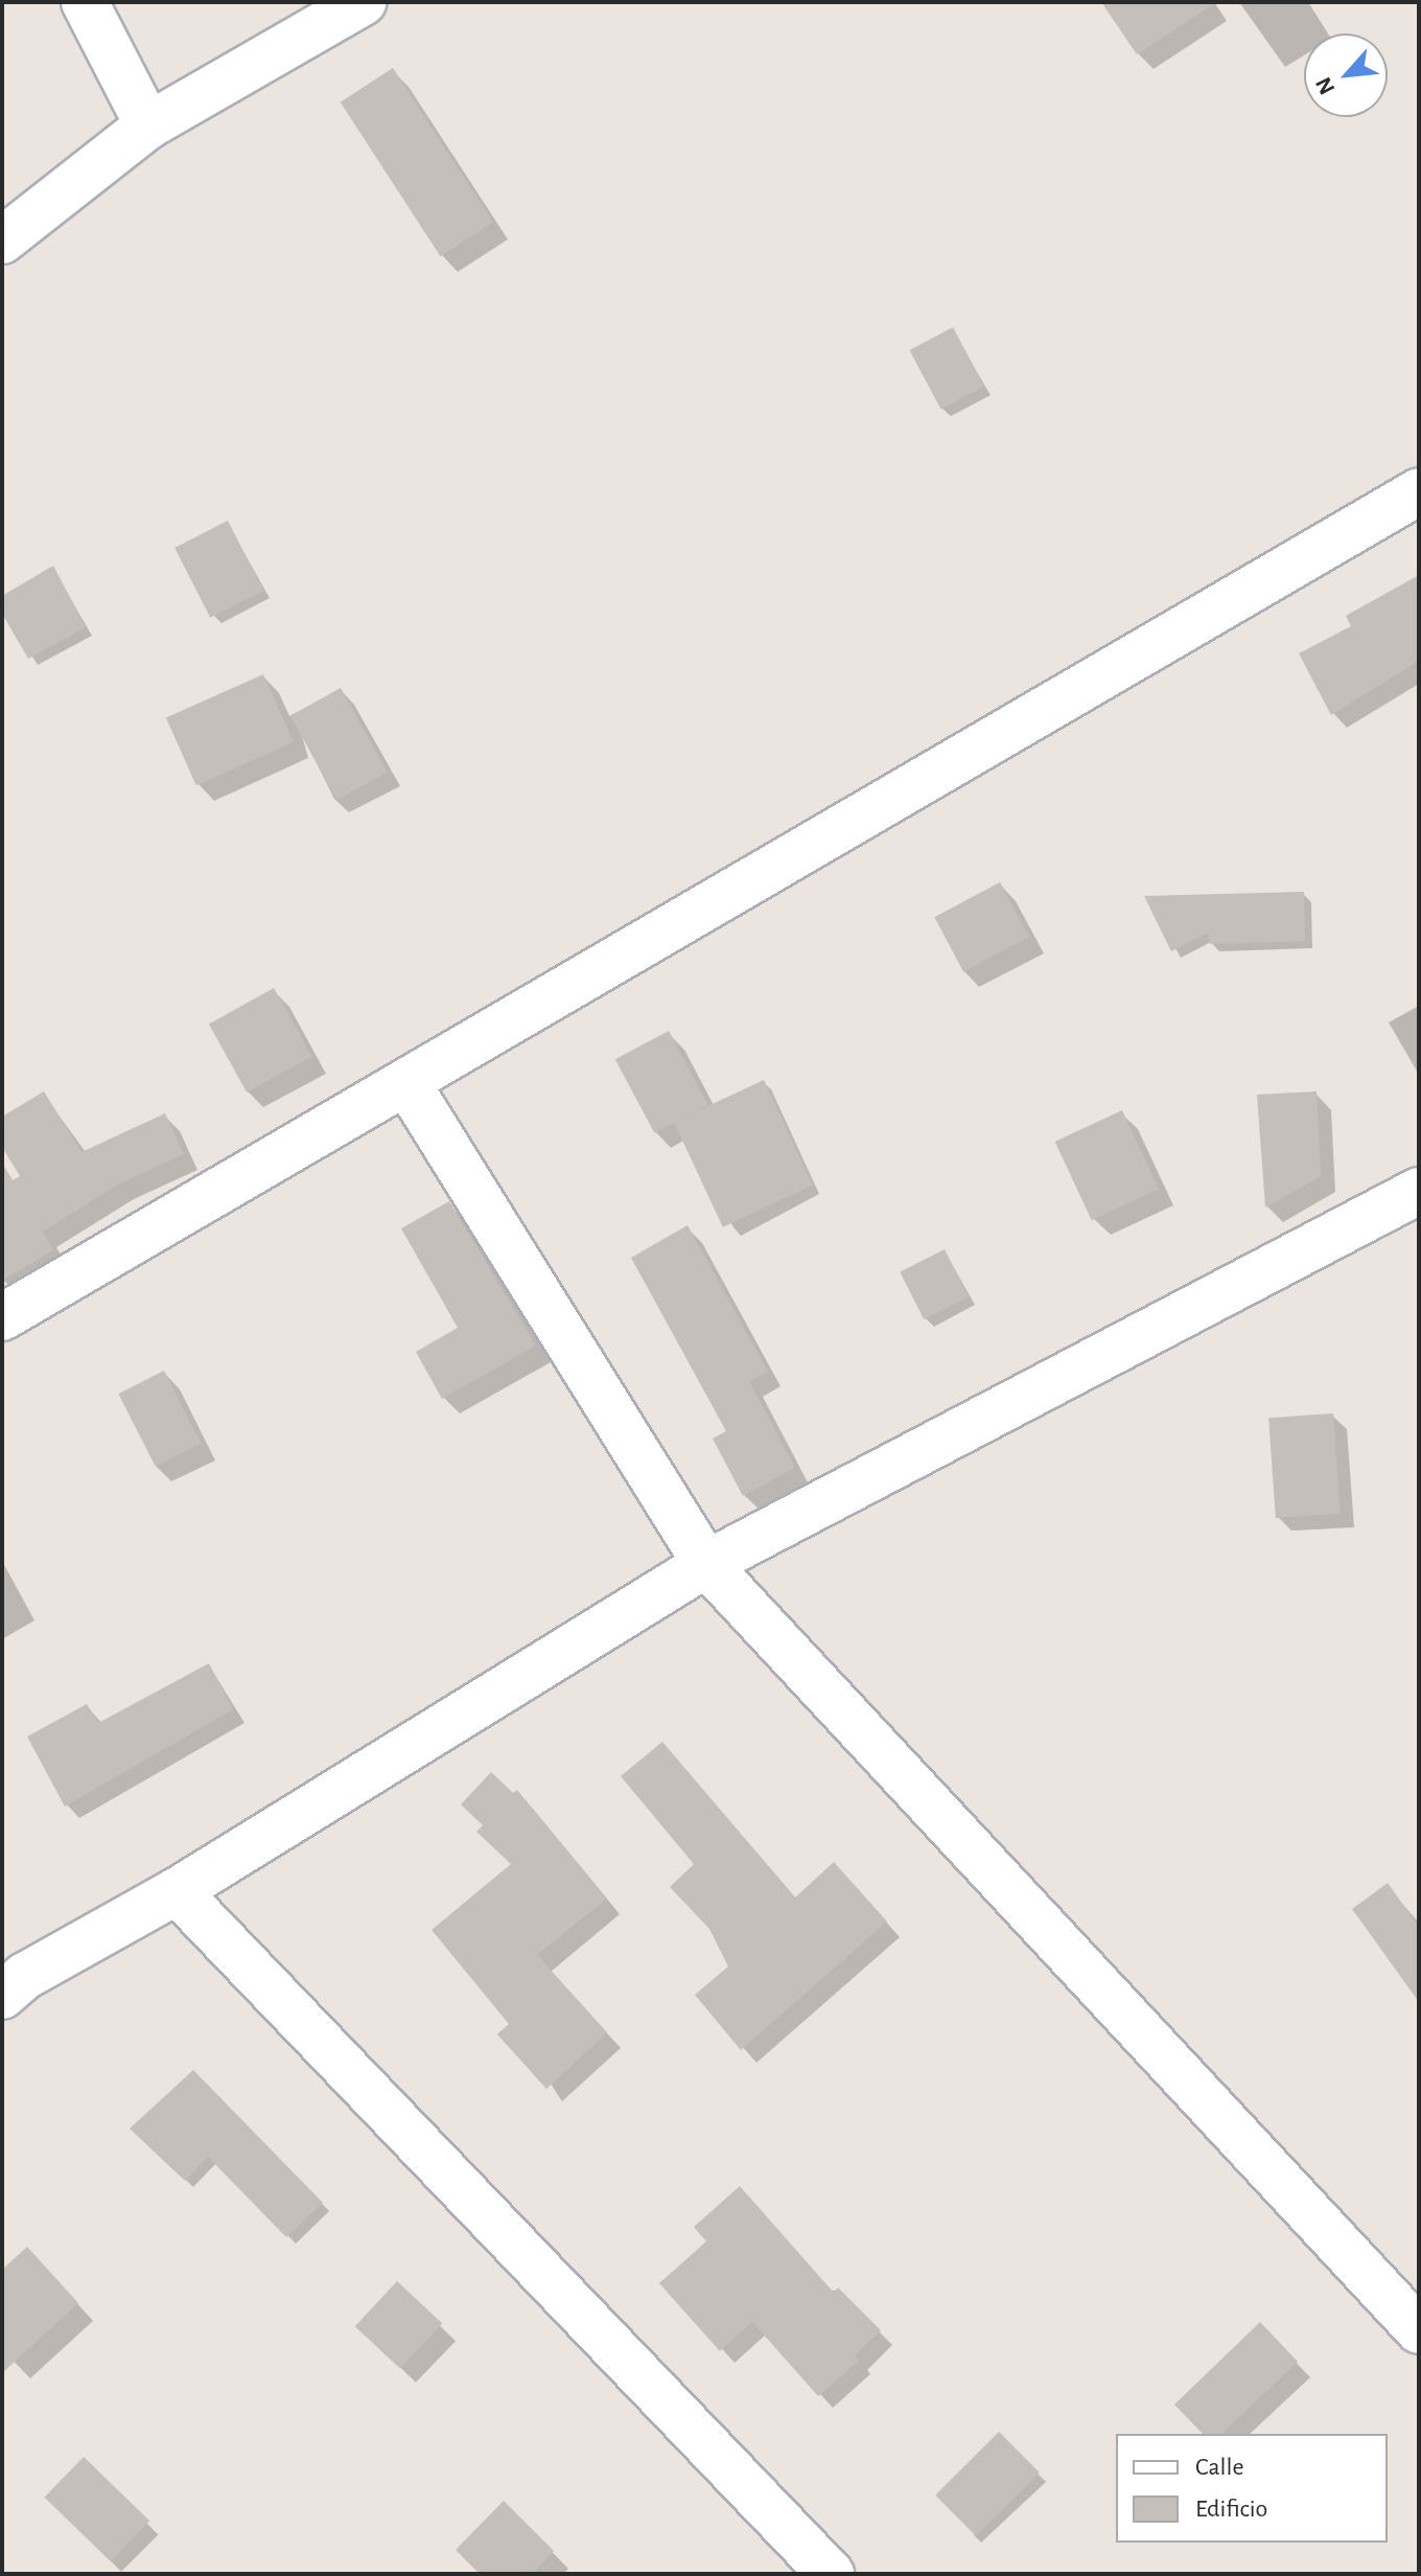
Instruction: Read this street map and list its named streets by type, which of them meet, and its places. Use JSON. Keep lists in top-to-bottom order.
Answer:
{
  "legend": ["Calle", "Edificio"],
  "north": "bottom left"
}
